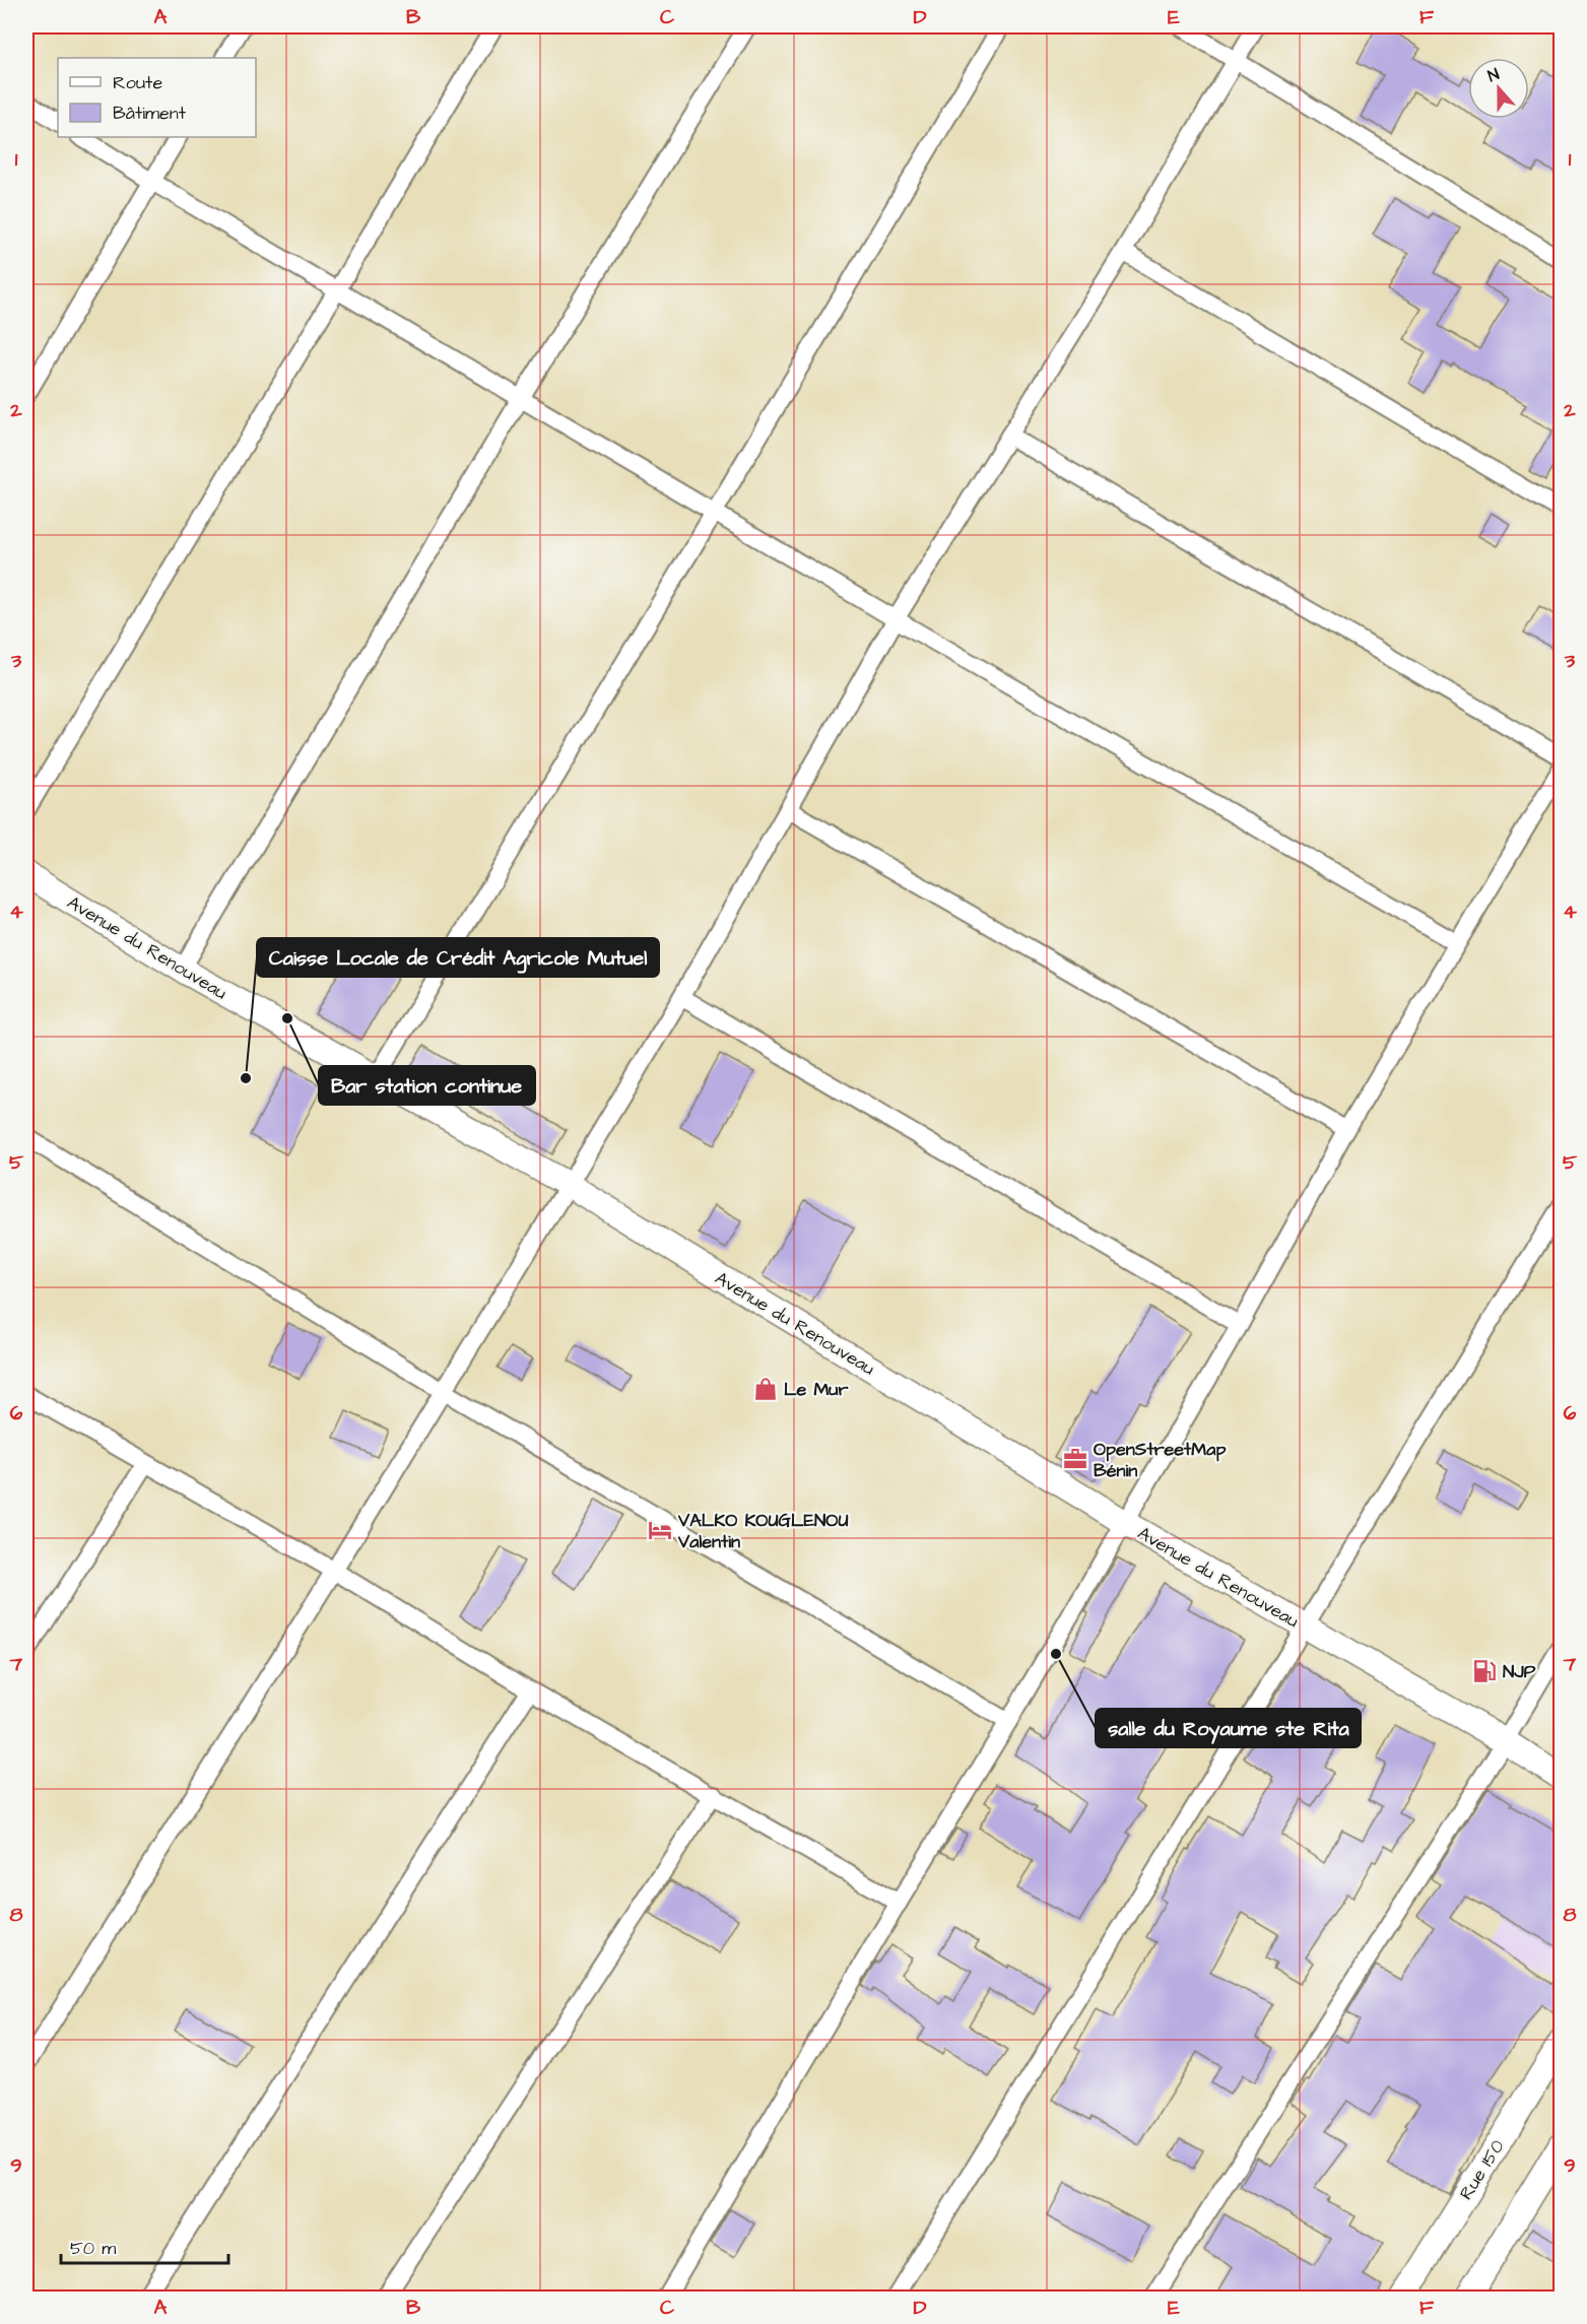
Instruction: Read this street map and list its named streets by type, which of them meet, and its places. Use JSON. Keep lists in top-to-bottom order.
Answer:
{
  "streets": {
    "main road": ["Avenue du Renouveau", "Rue 150"]
  },
  "places": {
    "other": ["Bar station continue", "Caisse Locale de Crédit Agricole Mutuel", "salle du Royaume ste Rita"],
    "shop": ["Le Mur"],
    "office": ["OpenStreetMap Bénin"],
    "hotel": ["VALKO KOUGLENOU Valentin"],
    "fuel station": ["NJP"]
  },
  "legend": ["Route", "Bâtiment"],
  "scale_bar": "50 m",
  "north": "top",
  "grid": {
    "columns": [
      "A",
      "B",
      "C",
      "D",
      "E",
      "F"
    ],
    "rows": [
      "1",
      "2",
      "3",
      "4",
      "5",
      "6",
      "7",
      "8",
      "9"
    ]
  }
}
